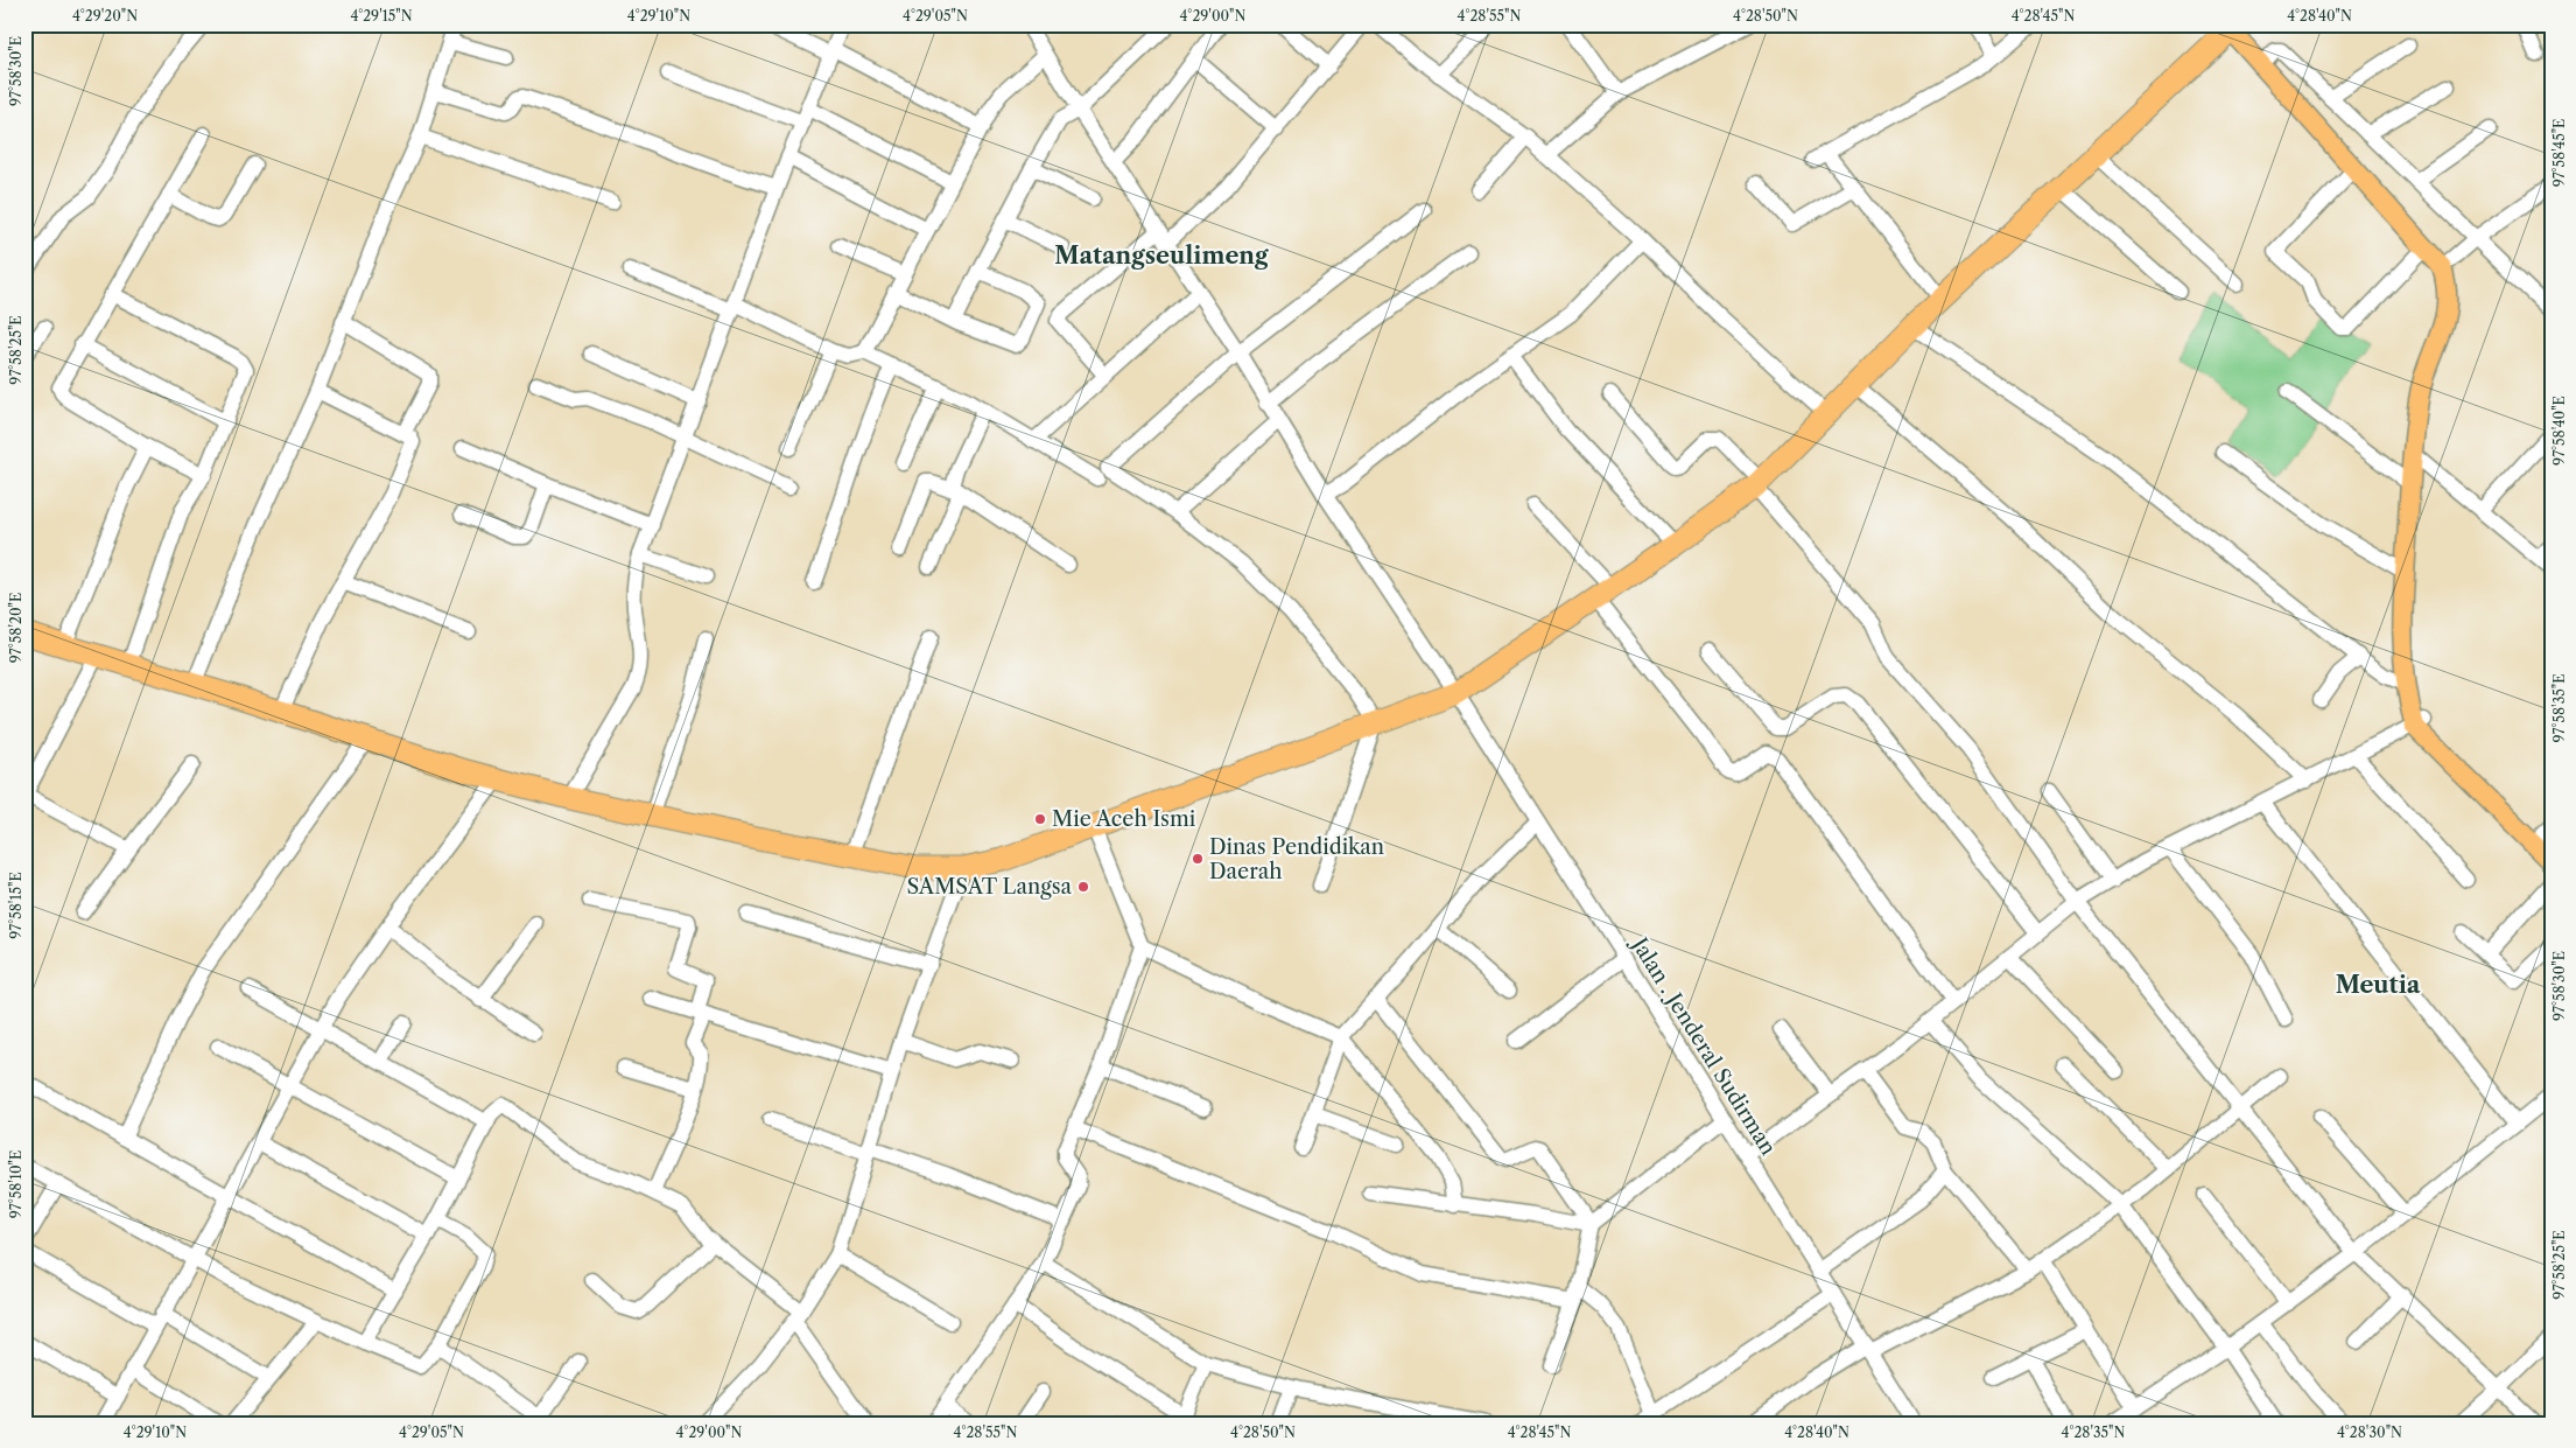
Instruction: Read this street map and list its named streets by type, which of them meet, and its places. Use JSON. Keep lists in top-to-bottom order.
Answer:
{
  "streets": {
    "street": ["Jalan . Jenderal Sudirman"]
  },
  "districts": ["Matangseulimeng", "Meutia"],
  "places": ["Mie Aceh Ismi", "Dinas Pendidikan Daerah", "SAMSAT Langsa"],
  "coordinates": [
    "4°29'20\"N",
    "4°29'15\"N",
    "4°29'10\"N",
    "4°29'05\"N",
    "4°29'00\"N",
    "4°28'55\"N",
    "4°28'50\"N",
    "4°28'45\"N",
    "4°28'40\"N",
    "97°58'30\"E",
    "97°58'45\"E",
    "97°58'25\"E",
    "97°58'40\"E",
    "97°58'20\"E",
    "97°58'35\"E",
    "97°58'15\"E",
    "97°58'10\"E",
    "4°28'35\"N",
    "4°28'30\"N"
  ]
}
